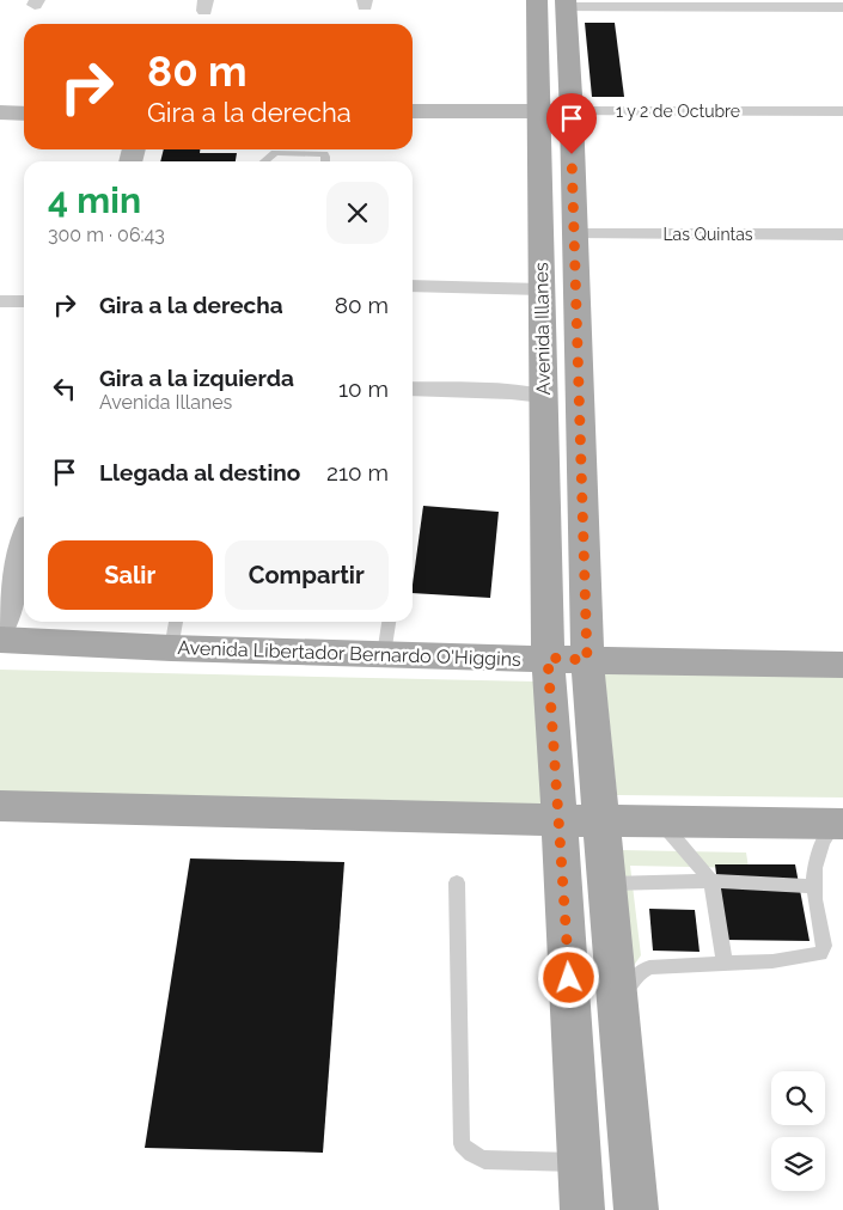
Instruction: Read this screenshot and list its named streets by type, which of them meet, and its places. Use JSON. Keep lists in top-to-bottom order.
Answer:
{
  "streets": {
    "main road": ["Avenida Illanes", "Avenida Libertador Bernardo O'Higgins"],
    "street": ["1 y 2 de Octubre", "Las Quintas"]
  },
  "crossings": [
    ["1 y 2 de Octubre", "Avenida Illanes"],
    ["Las Quintas", "Avenida Illanes"],
    ["Avenida Illanes", "Avenida Libertador Bernardo O'Higgins"]
  ],
  "page": {
    "turn": ["80 m", "Gira a la derecha"],
    "heading": ["4 min", "300 m · 06:43"],
    "list": [
      {
        "name": "Gira a la derecha",
        "value": "80 m"
      },
      {
        "name": "Gira a la izquierda",
        "note": "Avenida Illanes",
        "value": "10 m"
      },
      {
        "name": "Llegada al destino",
        "value": "210 m"
      }
    ],
    "buttons": ["Salir", "Compartir"]
  }
}
